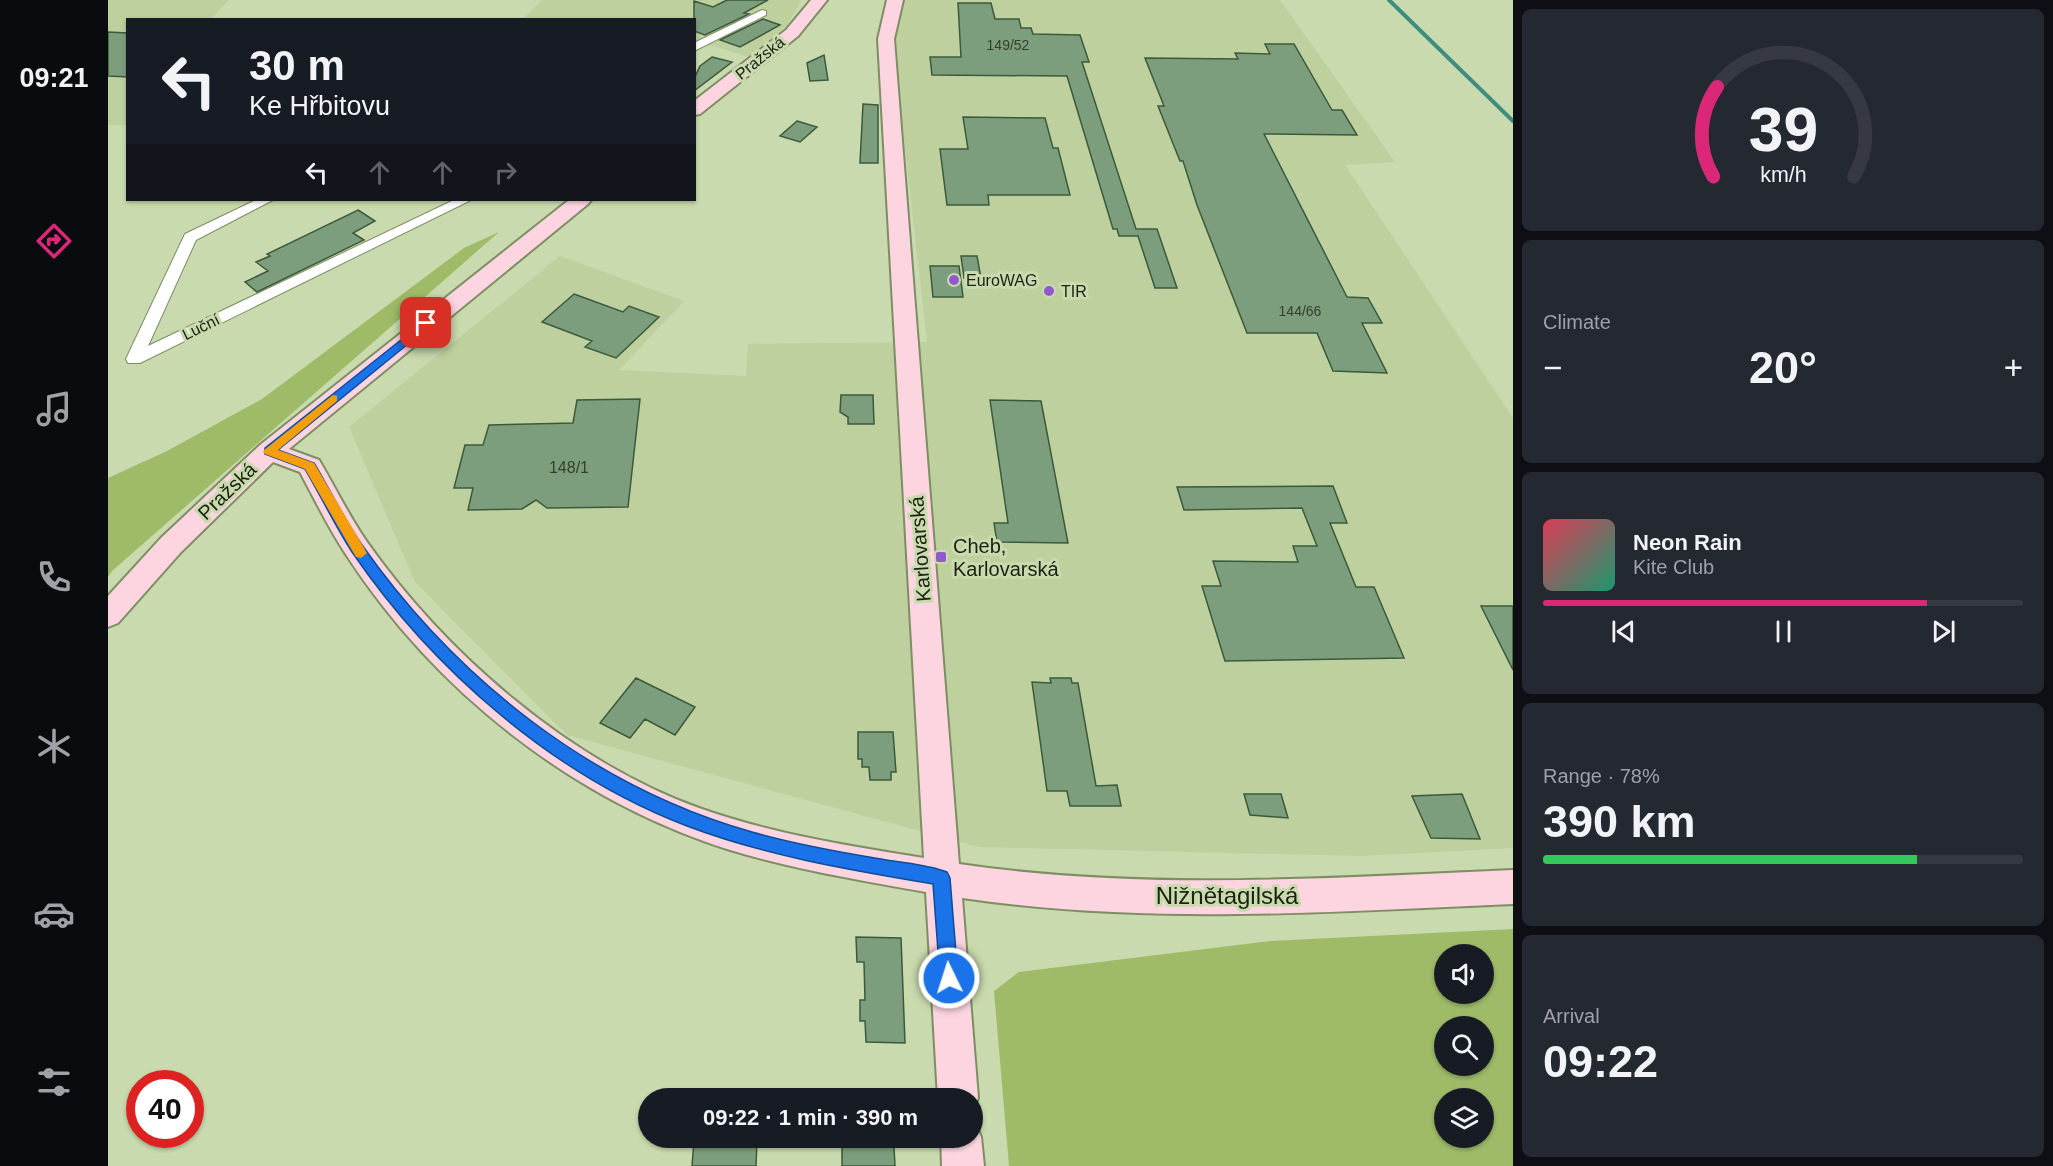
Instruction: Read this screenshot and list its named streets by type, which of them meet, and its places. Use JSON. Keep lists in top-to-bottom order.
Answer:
{
  "streets": {
    "main road": ["Pražská", "Karlovarská", "Nižnětagilská"],
    "street": ["Luční"]
  },
  "crossings": [
    ["Pražská", "Nižnětagilská"],
    ["Karlovarská", "Nižnětagilská"]
  ],
  "places": {
    "other": ["EuroWAG", "TIR"],
    "transit": ["Cheb, Karlovarská"]
  },
  "house_numbers": ["149/52", "144/66", "148/1"],
  "page": {
    "tabs": "09:21",
    "turn": ["30 m", "Ke Hřbitovu"],
    "tile": [
      "Climate",
      ["Range · 78%", "390 km"],
      ["Arrival", "09:22"]
    ],
    "heat": ["−", "20°", "+"],
    "song": ["Neon Rain", "Kite Club"],
    "limit": "40",
    "trip": "09:22 · 1 min · 390 m",
    "gauge": ["39", "km/h"]
  }
}
